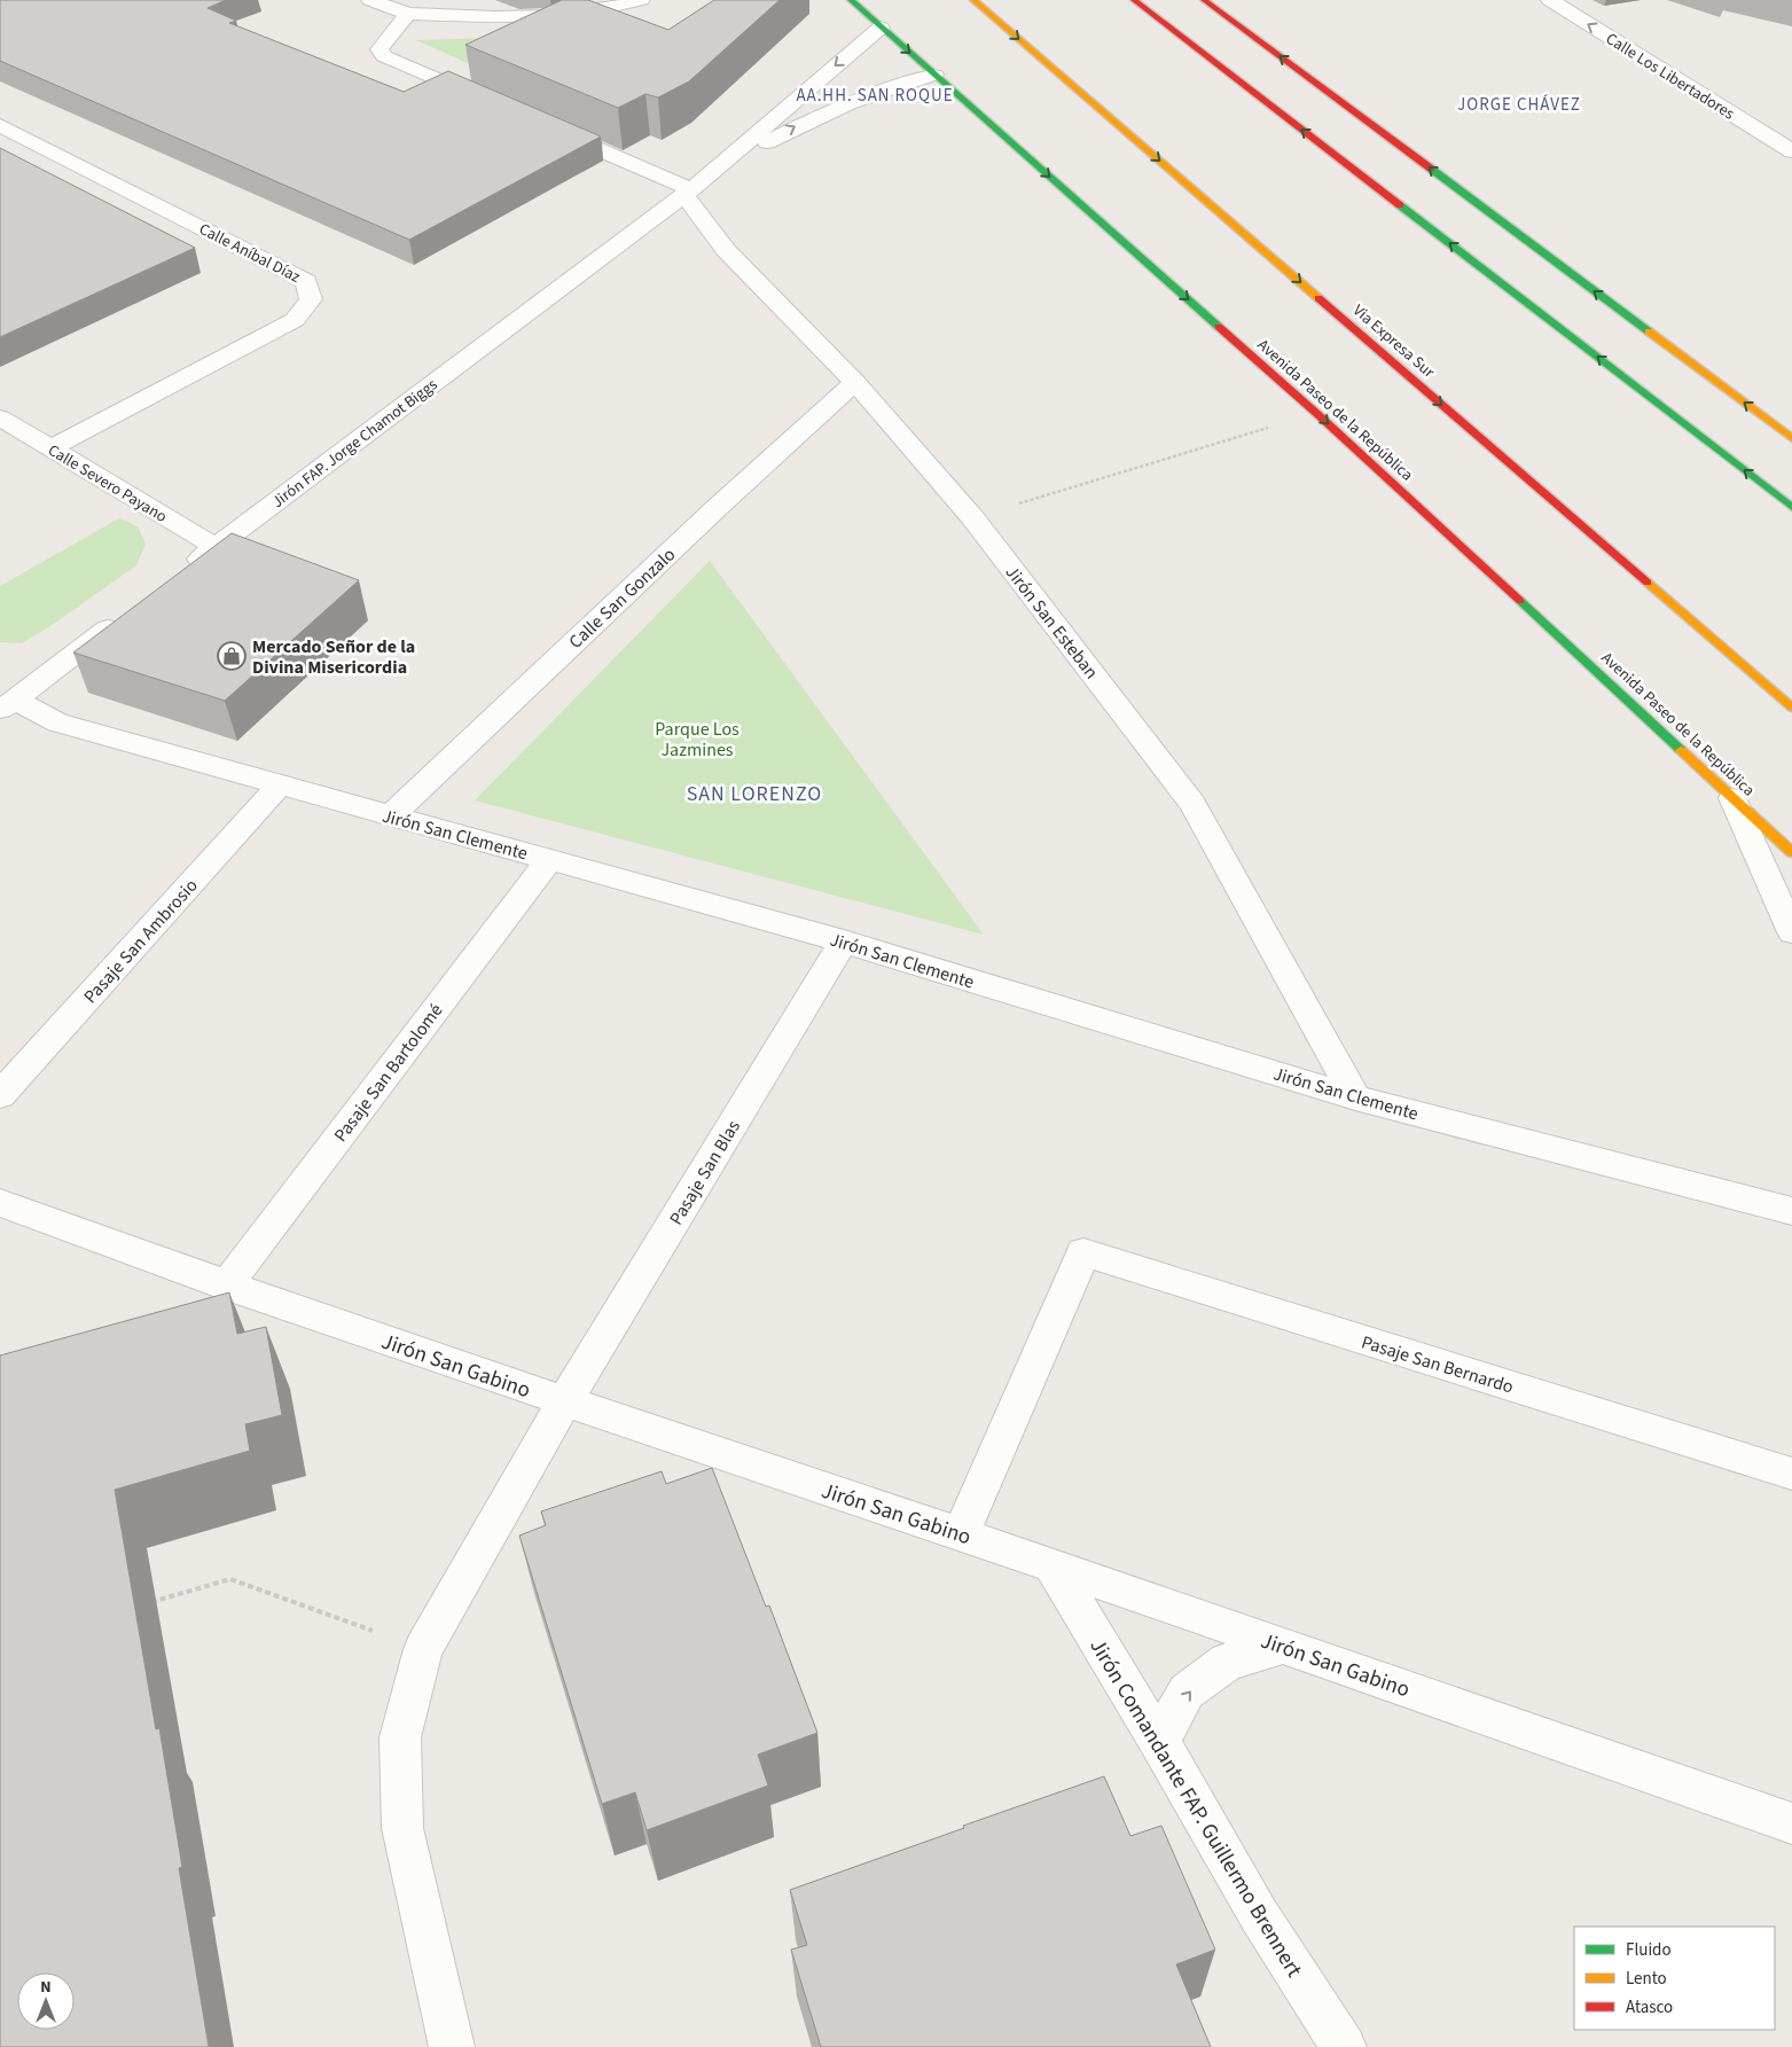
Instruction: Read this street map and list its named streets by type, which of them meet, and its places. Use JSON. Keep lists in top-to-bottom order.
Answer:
{
  "streets": {
    "main road": ["Via Expresa Sur", "Avenida Paseo de la República"],
    "street": [
      "Calle Los Libertadores",
      "Calle Aníbal Díaz",
      "Jirón FAP. Jorge Chamot Biggs",
      "Calle Severo Payano",
      "Calle San Gonzalo",
      "Jirón San Esteban",
      "Jirón San Clemente",
      "Pasaje San Ambrosio",
      "Pasaje San Bartolomé",
      "Pasaje San Blas",
      "Pasaje San Bernardo",
      "Jirón San Gabino",
      "Jirón Comandante FAP. Guillermo Brennert"
    ]
  },
  "crossings": [
    ["Calle Aníbal Díaz", "Calle Severo Payano"],
    ["Avenida Paseo de la República", "Jirón FAP. Jorge Chamot Biggs"],
    ["Jirón FAP. Jorge Chamot Biggs", "Calle Severo Payano"],
    ["Jirón FAP. Jorge Chamot Biggs", "Jirón San Esteban"],
    ["Calle San Gonzalo", "Jirón San Esteban"],
    ["Calle San Gonzalo", "Jirón San Clemente"],
    ["Jirón San Esteban", "Jirón San Clemente"],
    ["Jirón San Clemente", "Pasaje San Ambrosio"],
    ["Jirón San Clemente", "Pasaje San Bartolomé"],
    ["Jirón San Clemente", "Pasaje San Blas"],
    ["Pasaje San Bartolomé", "Jirón San Gabino"],
    ["Pasaje San Blas", "Jirón San Gabino"],
    ["Pasaje San Bernardo", "Jirón San Gabino"],
    ["Jirón San Gabino", "Jirón Comandante FAP. Guillermo Brennert"]
  ],
  "one_way": ["Calle Los Libertadores", "Via Expresa Sur", "Avenida Paseo de la República"],
  "districts": ["AA.HH. SAN ROQUE", "JORGE CHÁVEZ", "SAN LORENZO"],
  "parks": ["Parque Los Jazmines"],
  "places": {
    "shop": ["Mercado Señor de la Divina Misericordia"]
  },
  "legend": ["Fluido", "Lento", "Atasco"],
  "north": "top"
}
